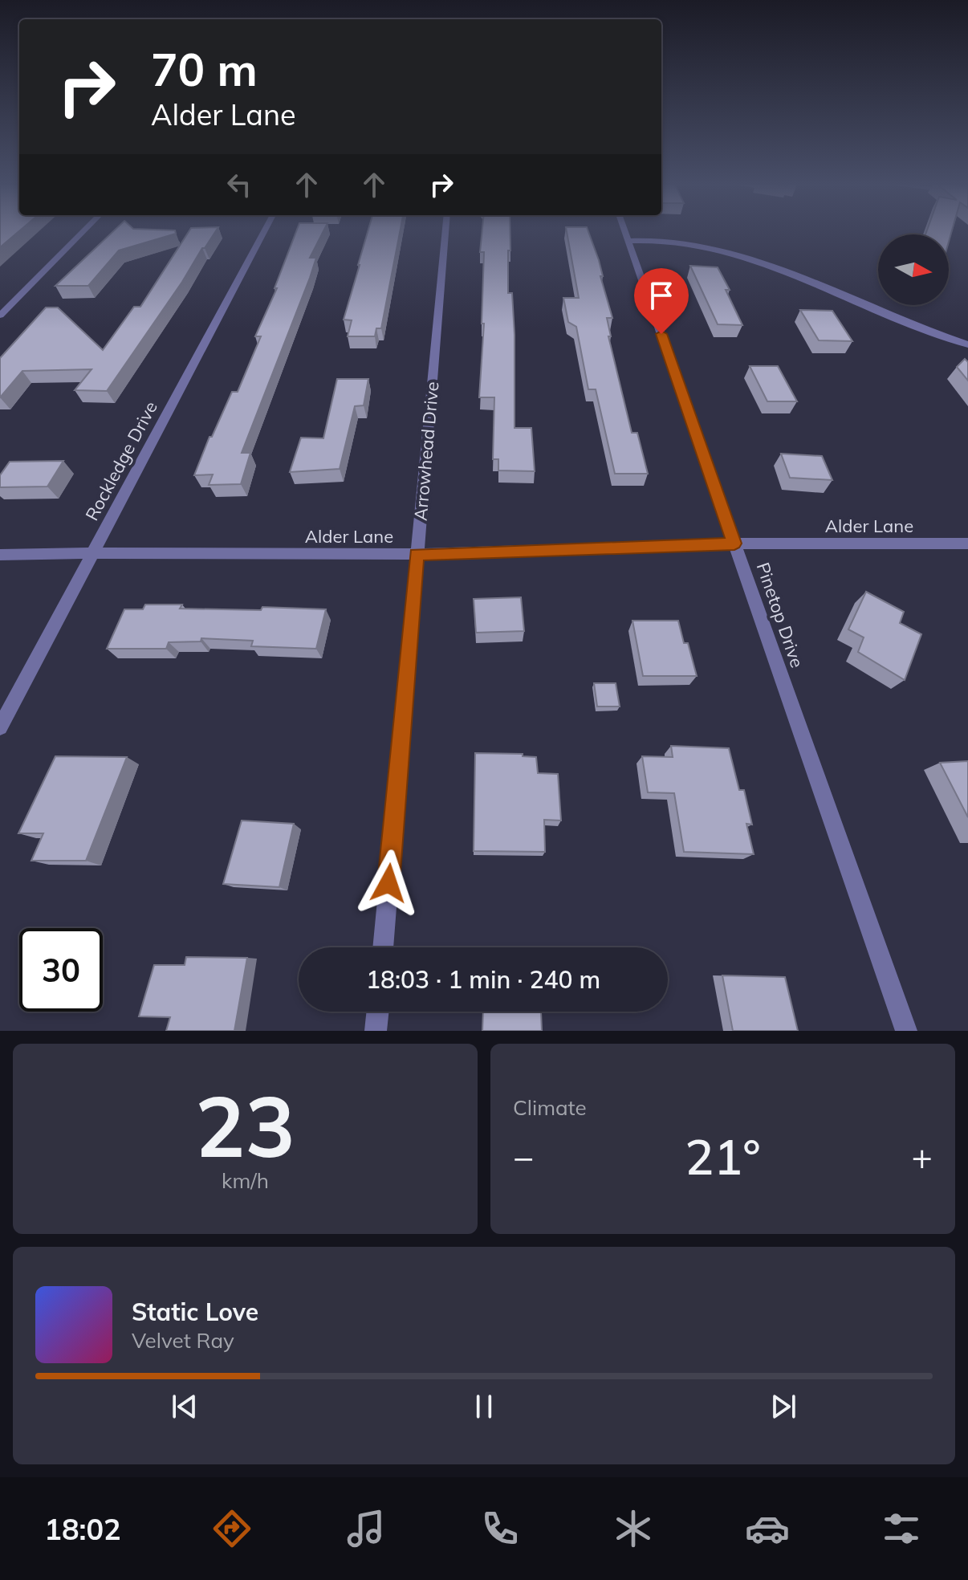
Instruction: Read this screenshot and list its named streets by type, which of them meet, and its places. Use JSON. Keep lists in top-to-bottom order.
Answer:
{
  "streets": {
    "street": [
      "Arrowhead Drive",
      "Rockledge Drive",
      "Alder Lane",
      "Pinetop Drive"
    ]
  },
  "crossings": [
    ["Arrowhead Drive", "Alder Lane"],
    ["Rockledge Drive", "Alder Lane"],
    ["Alder Lane", "Pinetop Drive"]
  ],
  "north": "right",
  "page": {
    "turn": ["70 m", "Alder Lane"],
    "limit": "30",
    "trip": "18:03 · 1 min · 240 m",
    "tile": [
      ["23", "km/h"],
      "Climate"
    ],
    "heat": ["−", "21°", "+"],
    "song": ["Static Love", "Velvet Ray"],
    "tabs": "18:02"
  }
}
